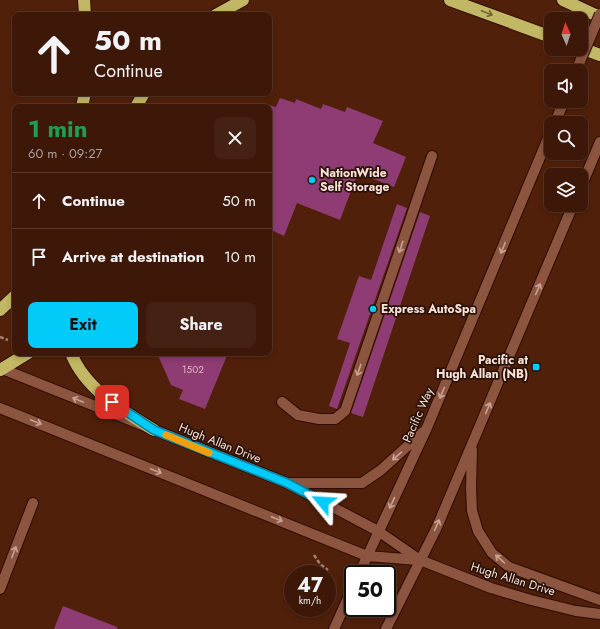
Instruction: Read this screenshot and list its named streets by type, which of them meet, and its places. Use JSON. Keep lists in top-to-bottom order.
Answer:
{
  "streets": {
    "main road": ["Pacific Way", "Hugh Allan Drive"]
  },
  "crossings": [
    ["Pacific Way", "Hugh Allan Drive"]
  ],
  "places": {
    "other": ["NationWide Self Storage", "Express AutoSpa"],
    "transit": ["Pacific at Hugh Allan (NB)"]
  },
  "house_numbers": ["1502"],
  "north": "top",
  "page": {
    "turn": ["50 m", "Continue"],
    "heading": ["1 min", "60 m · 09:27"],
    "list": [
      {
        "name": "Continue",
        "value": "50 m"
      },
      {
        "name": "Arrive at destination",
        "value": "10 m"
      }
    ],
    "buttons": ["Exit", "Share"],
    "speed": "47 km/h",
    "limit": "50"
  }
}
